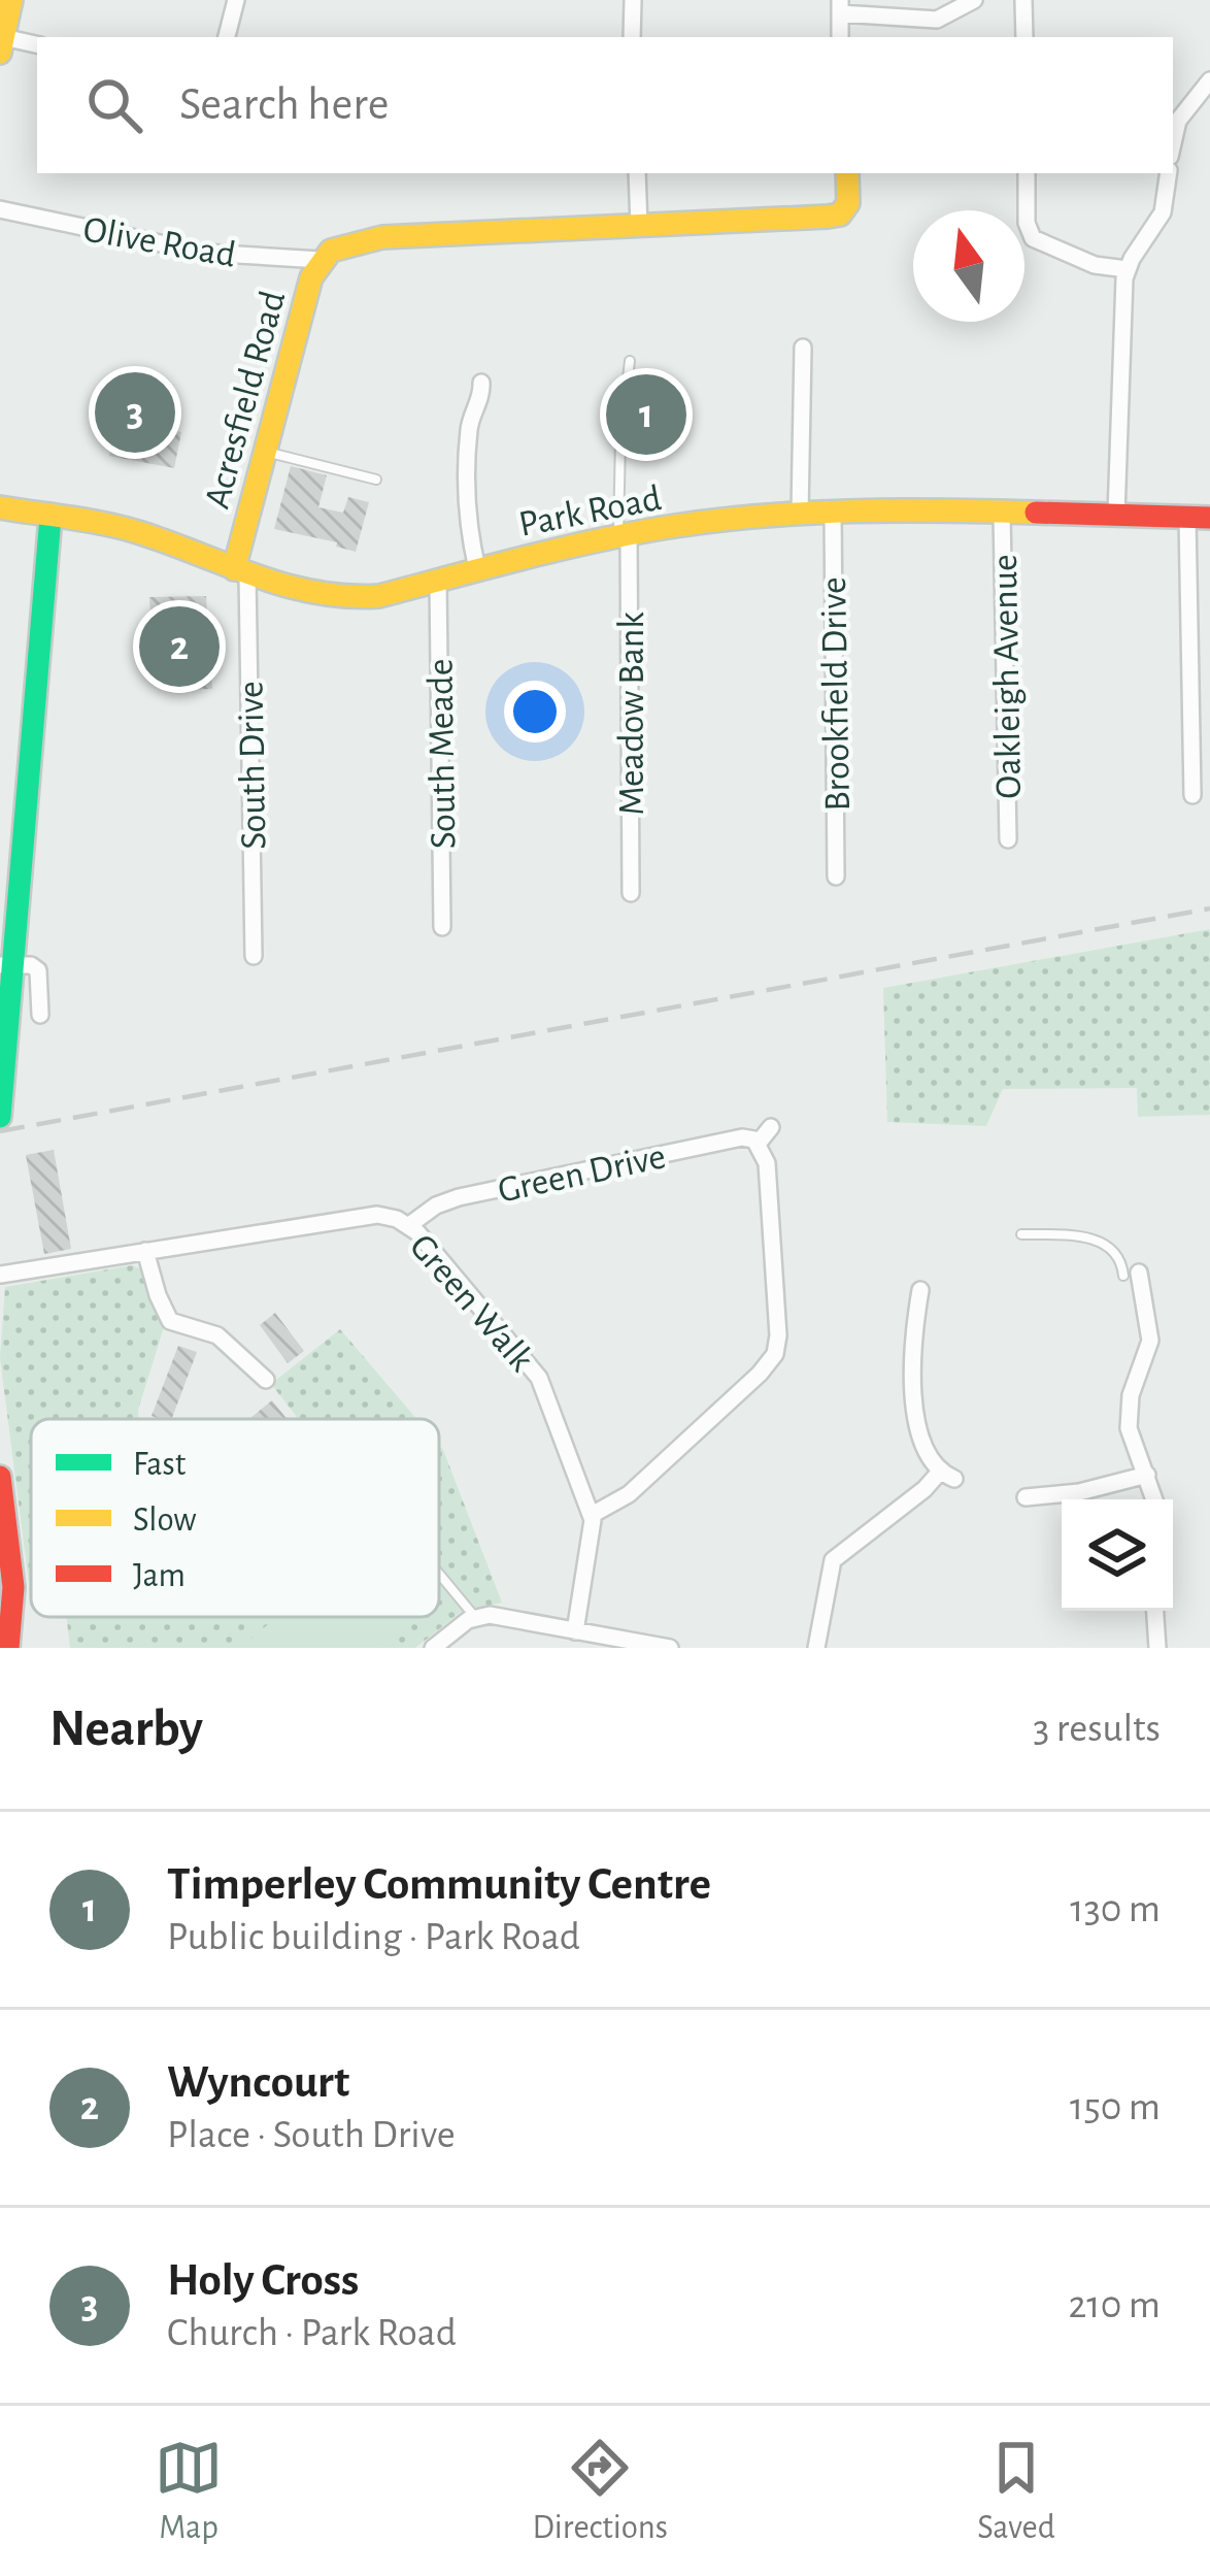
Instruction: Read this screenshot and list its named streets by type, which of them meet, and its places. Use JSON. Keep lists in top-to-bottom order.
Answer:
{
  "streets": {
    "street": [
      "Olive Road",
      "Acresfield Road",
      "Park Road",
      "Oakleigh Avenue",
      "Brookfield Drive",
      "Meadow Bank",
      "South Meade",
      "South Drive",
      "Green Drive",
      "Green Walk"
    ]
  },
  "crossings": [
    ["Olive Road", "Acresfield Road"],
    ["Acresfield Road", "Park Road"],
    ["Acresfield Road", "South Drive"],
    ["Park Road", "Oakleigh Avenue"],
    ["Park Road", "Brookfield Drive"],
    ["Park Road", "Meadow Bank"],
    ["Park Road", "South Meade"],
    ["Park Road", "South Drive"],
    ["Green Drive", "Green Walk"]
  ],
  "legend": ["Fast", "Slow", "Jam"],
  "north": "top",
  "page": {
    "search": "Search here",
    "pins": ["3", "1", "2"],
    "heading": ["Nearby", "3 results"],
    "list": [
      {
        "mark": "1",
        "name": "Timperley Community Centre",
        "note": "Public building · Park Road",
        "value": "130 m"
      },
      {
        "mark": "2",
        "name": "Wyncourt",
        "note": "Place · South Drive",
        "value": "150 m"
      },
      {
        "mark": "3",
        "name": "Holy Cross",
        "note": "Church · Park Road",
        "value": "210 m"
      }
    ],
    "nav": ["Map", "Directions", "Saved"]
  }
}
